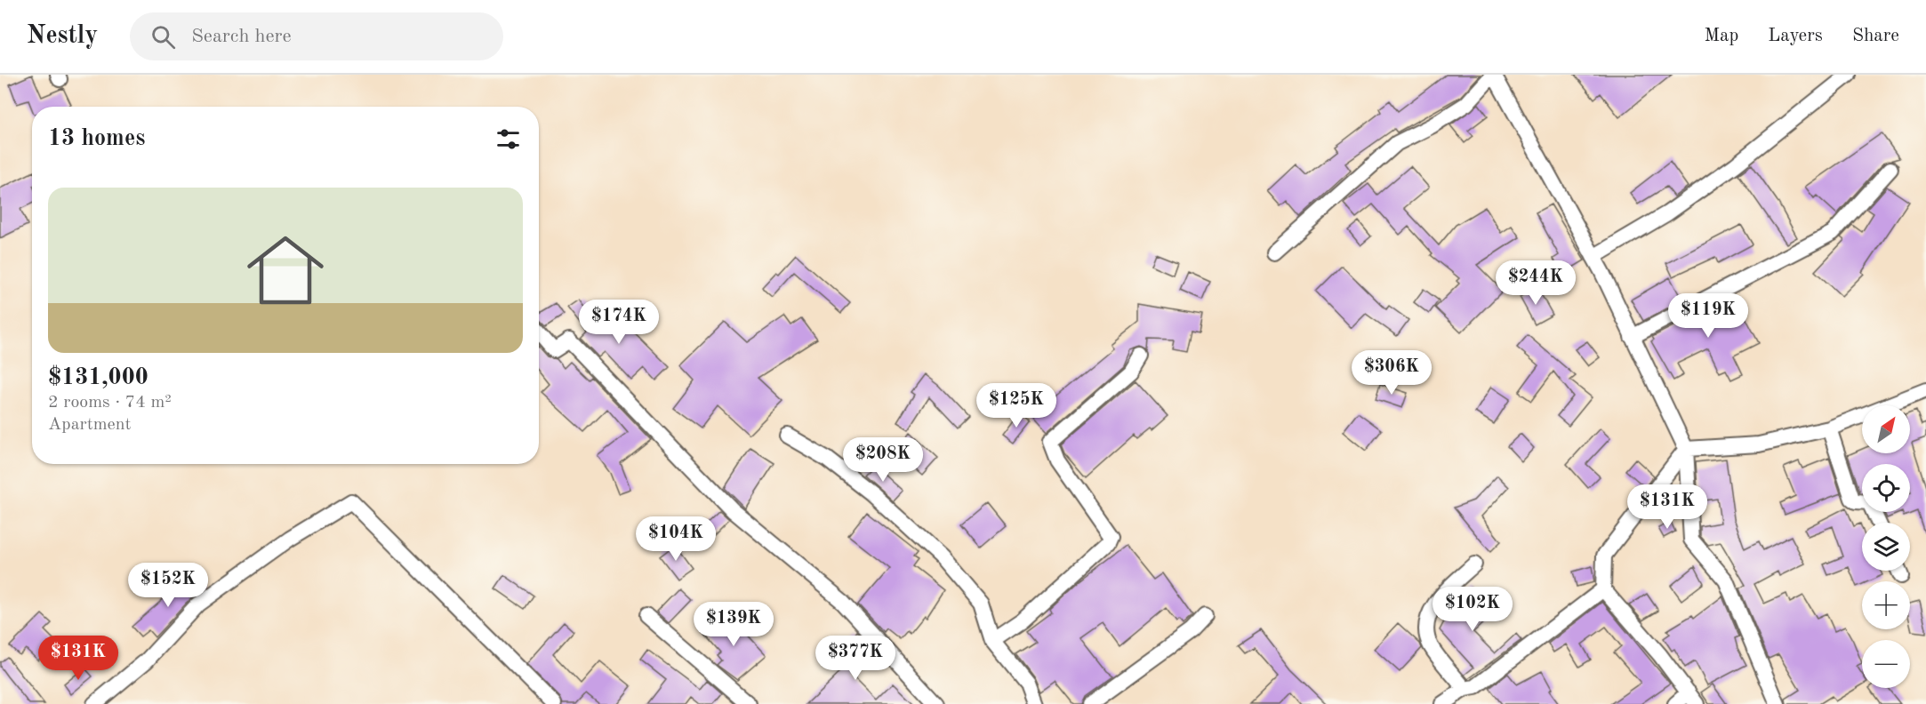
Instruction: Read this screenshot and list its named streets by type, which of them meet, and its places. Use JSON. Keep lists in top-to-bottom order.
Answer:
{
  "north": "top right",
  "page": {
    "header": "Nestly",
    "search": "Search here",
    "nav": ["Map", "Layers", "Share"],
    "heading": "13 homes",
    "list": [
      {
        "name": "$131,000",
        "note": "2 rooms · 74 m² · Apartment"
      }
    ],
    "price": [
      "$244K",
      "$119K",
      "$174K",
      "$306K",
      "$125K",
      "$208K",
      "$131K",
      "$104K",
      "$152K",
      "$102K",
      "$139K",
      "$131K",
      "$377K"
    ],
    "map_buttons": ["+", "−"]
  }
}
